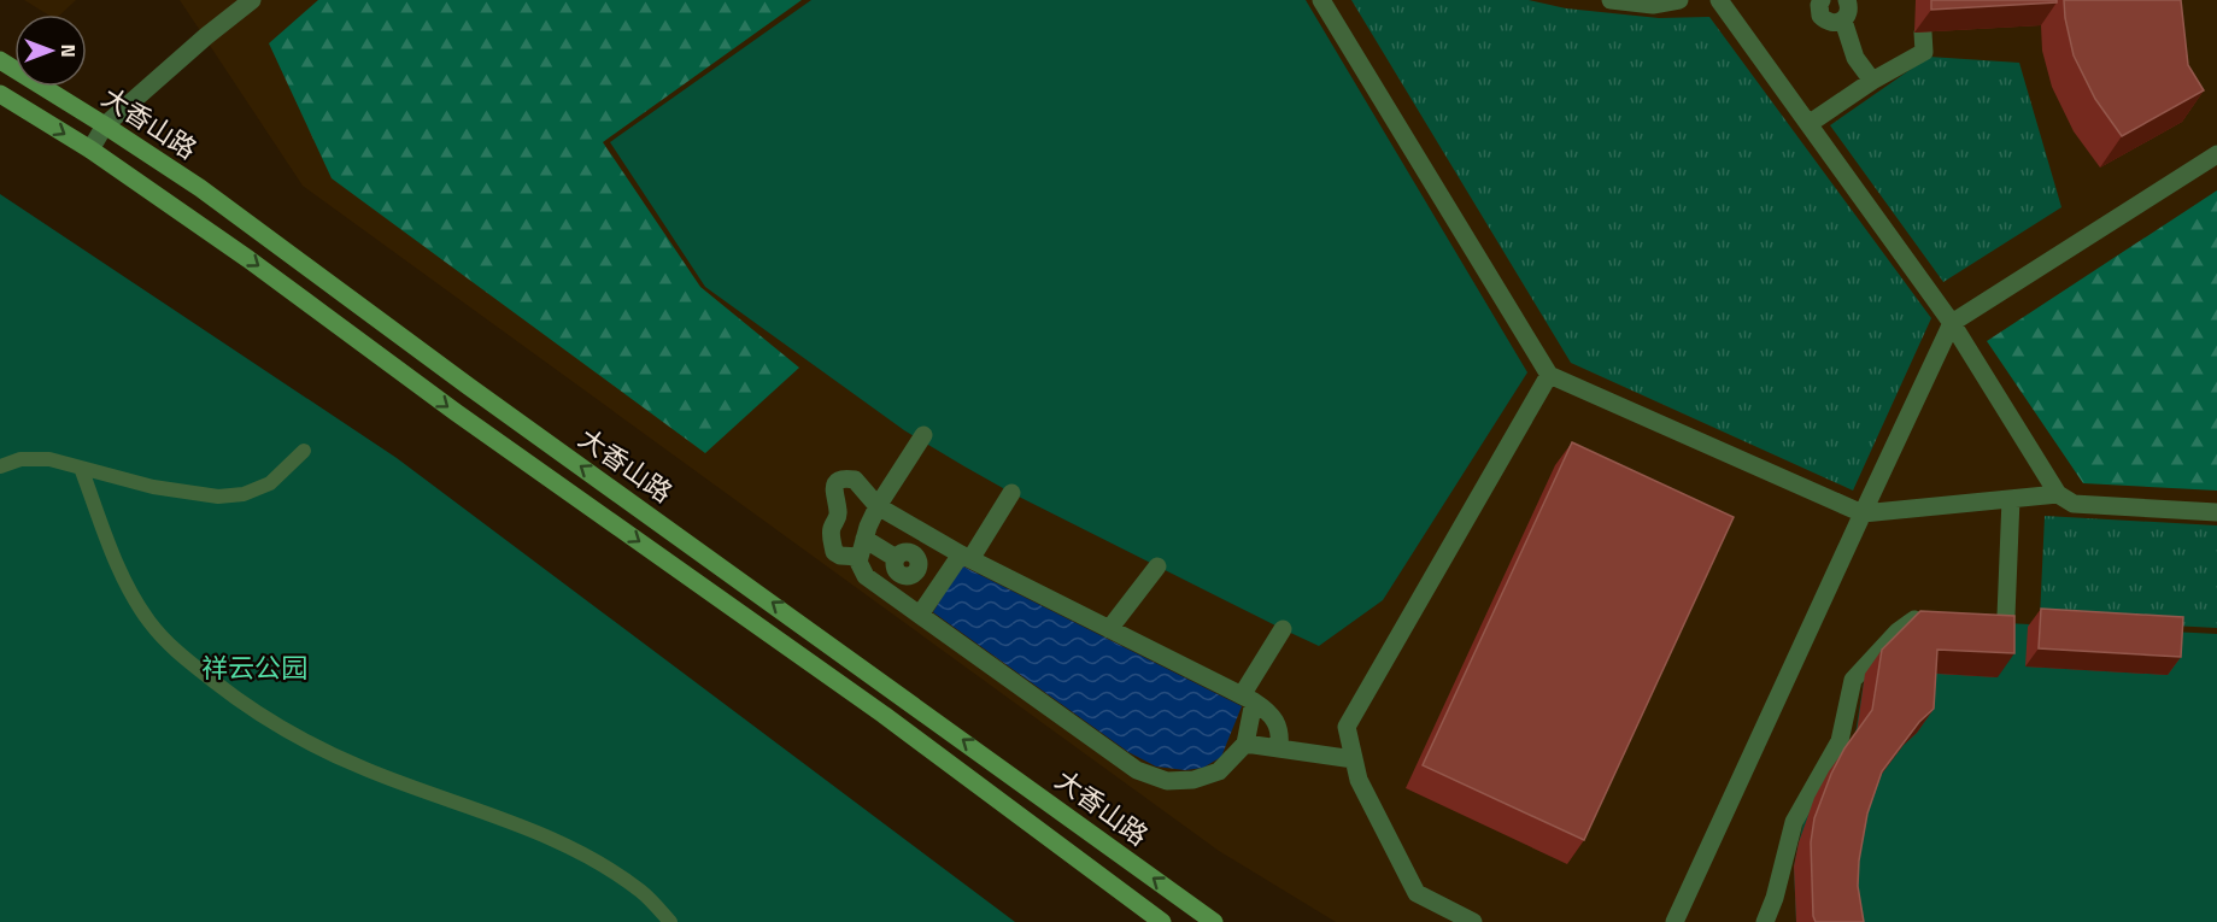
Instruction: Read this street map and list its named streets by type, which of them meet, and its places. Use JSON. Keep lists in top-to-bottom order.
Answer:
{
  "streets": {
    "main road": ["大香山路"]
  },
  "parks": ["祥云公园"],
  "north": "right"
}
